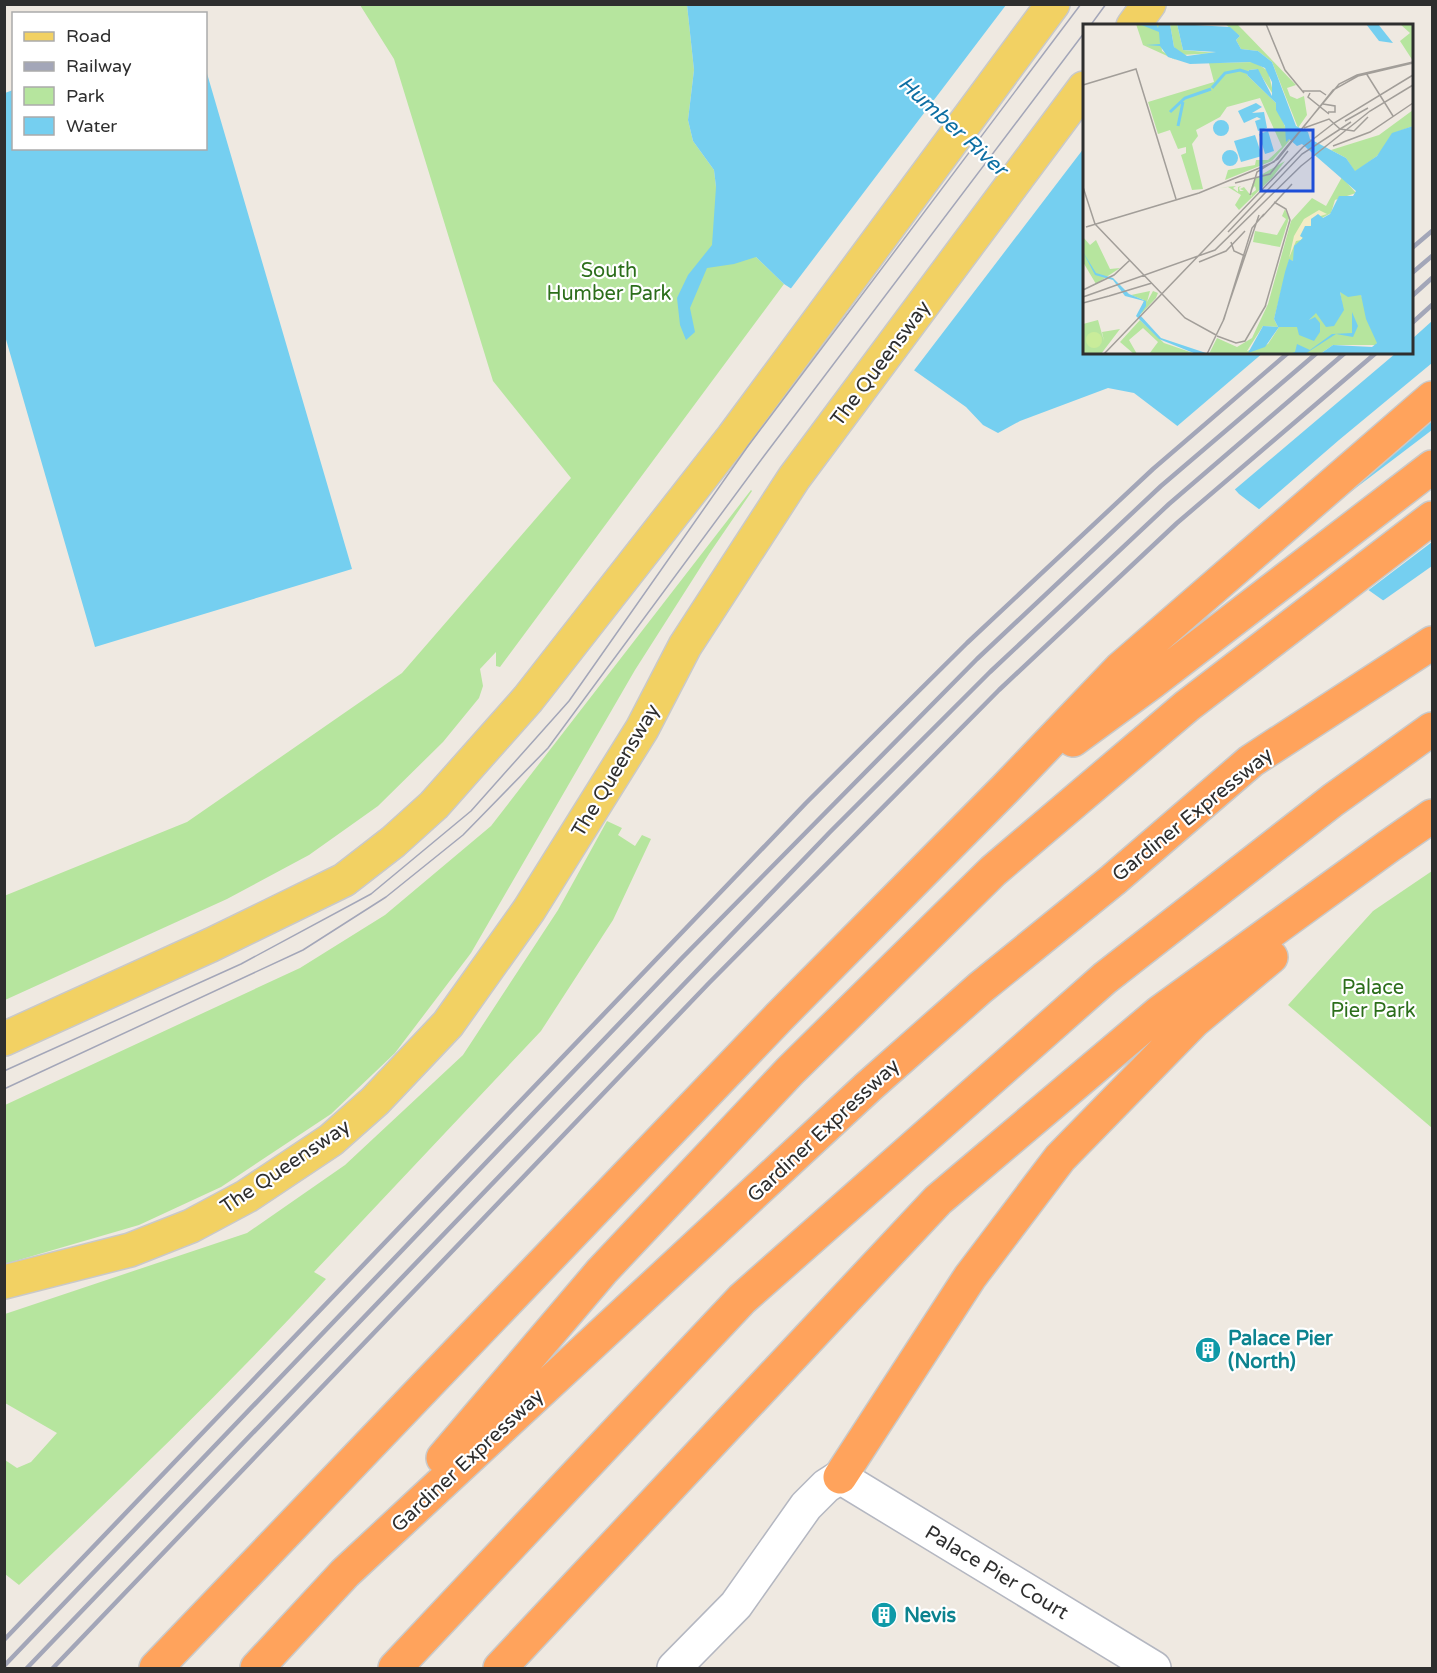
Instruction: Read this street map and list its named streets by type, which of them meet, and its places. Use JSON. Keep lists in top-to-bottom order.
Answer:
{
  "streets": {
    "highway": ["Gardiner Expressway"],
    "main road": ["The Queensway"],
    "street": ["Palace Pier Court"]
  },
  "water": ["Humber River"],
  "parks": ["South Humber Park", "Palace Pier Park"],
  "places": {
    "building": ["Palace Pier (North)", "Nevis"]
  },
  "legend": [
    "Road",
    "Railway",
    "Park",
    "Water"
  ]
}
